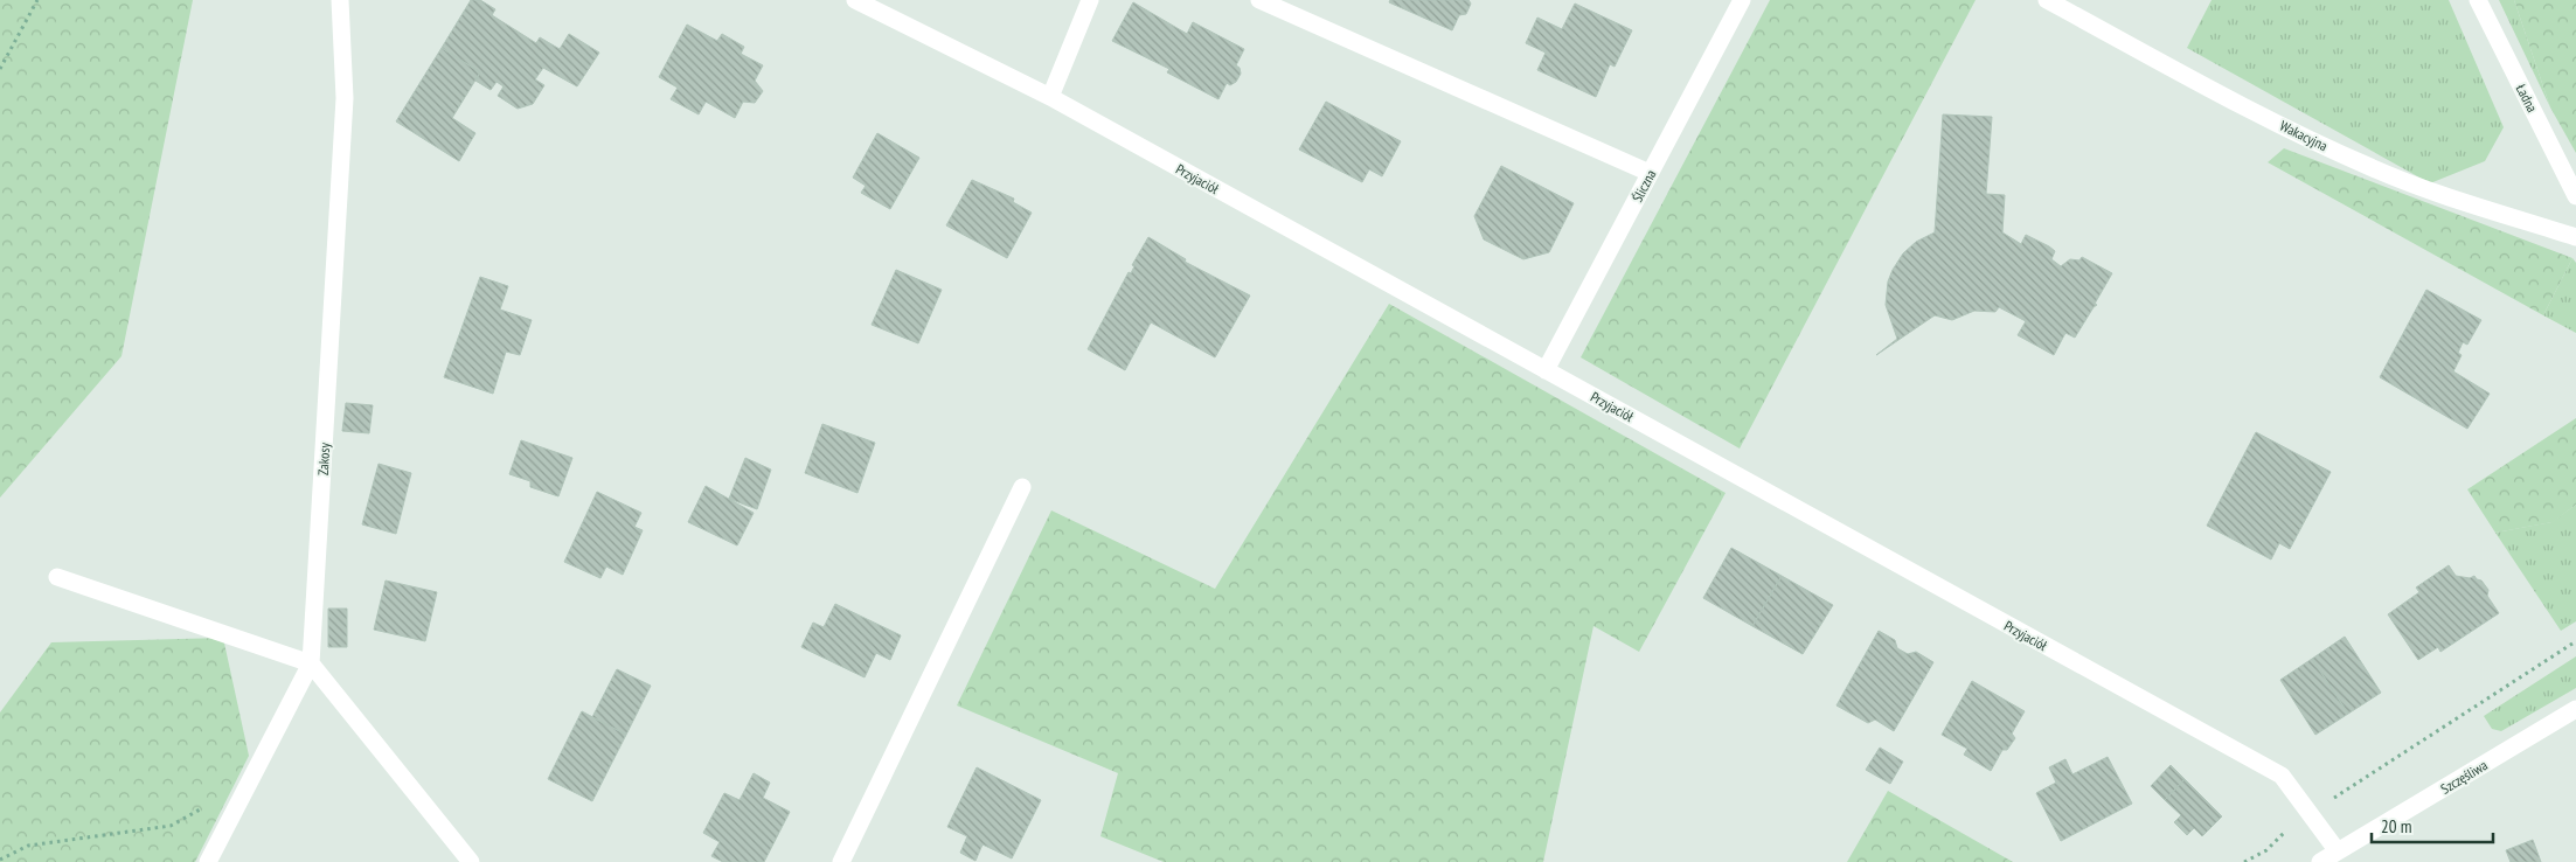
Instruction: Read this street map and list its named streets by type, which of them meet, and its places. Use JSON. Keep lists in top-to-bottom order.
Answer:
{
  "streets": {
    "street": [
      "Ładna",
      "Wakacyjna",
      "Przyjaciół",
      "Śliczna",
      "Zakosy",
      "Szczęśliwa"
    ]
  },
  "crossings": [
    ["Przyjaciół", "Śliczna"],
    ["Przyjaciół", "Szczęśliwa"]
  ],
  "scale_bar": "20 m"
}
